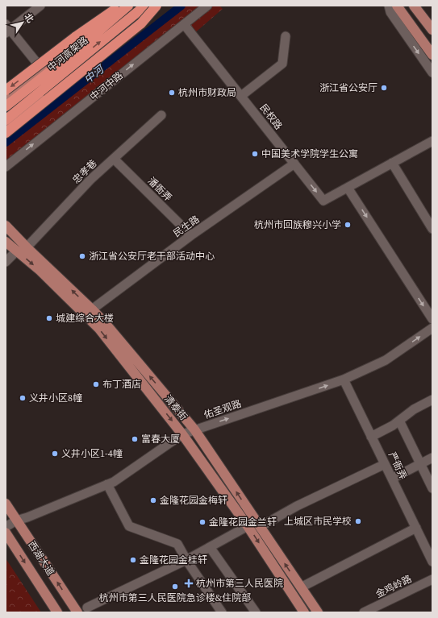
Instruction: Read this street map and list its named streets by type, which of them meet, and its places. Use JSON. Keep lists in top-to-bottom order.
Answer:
{
  "streets": {
    "highway": ["中河高架路"],
    "main road": ["清泰街", "西湖大道"],
    "street": [
      "中河中路",
      "民权路",
      "忠孝巷",
      "潘衙弄",
      "民生路",
      "佑圣观路",
      "严衙弄",
      "金鸡岭路"
    ]
  },
  "crossings": [
    ["中河中路", "民权路"],
    ["民权路", "民生路"],
    ["忠孝巷", "潘衙弄"],
    ["忠孝巷", "清泰街"],
    ["潘衙弄", "民生路"],
    ["民生路", "清泰街"],
    ["清泰街", "佑圣观路"],
    ["佑圣观路", "严衙弄"],
    ["佑圣观路", "西湖大道"]
  ],
  "one_way": ["中河中路", "佑圣观路"],
  "water": ["中河"],
  "places": {
    "other": [
      "浙江省公安厅",
      "杭州市财政局",
      "中国美术学院学生公寓",
      "杭州市回族穆兴小学",
      "浙江省公安厅老干部活动中心",
      "城建综合大楼",
      "布丁酒店",
      "义井小区8幢",
      "富春大厦",
      "义井小区1-4幢",
      "金隆花园金梅轩",
      "上城区市民学校",
      "金隆花园金兰轩",
      "金隆花园金桂轩",
      "杭州市第三人民医院急诊楼&住院部"
    ],
    "health": ["杭州市第三人民医院"]
  },
  "north": "top right"
}
